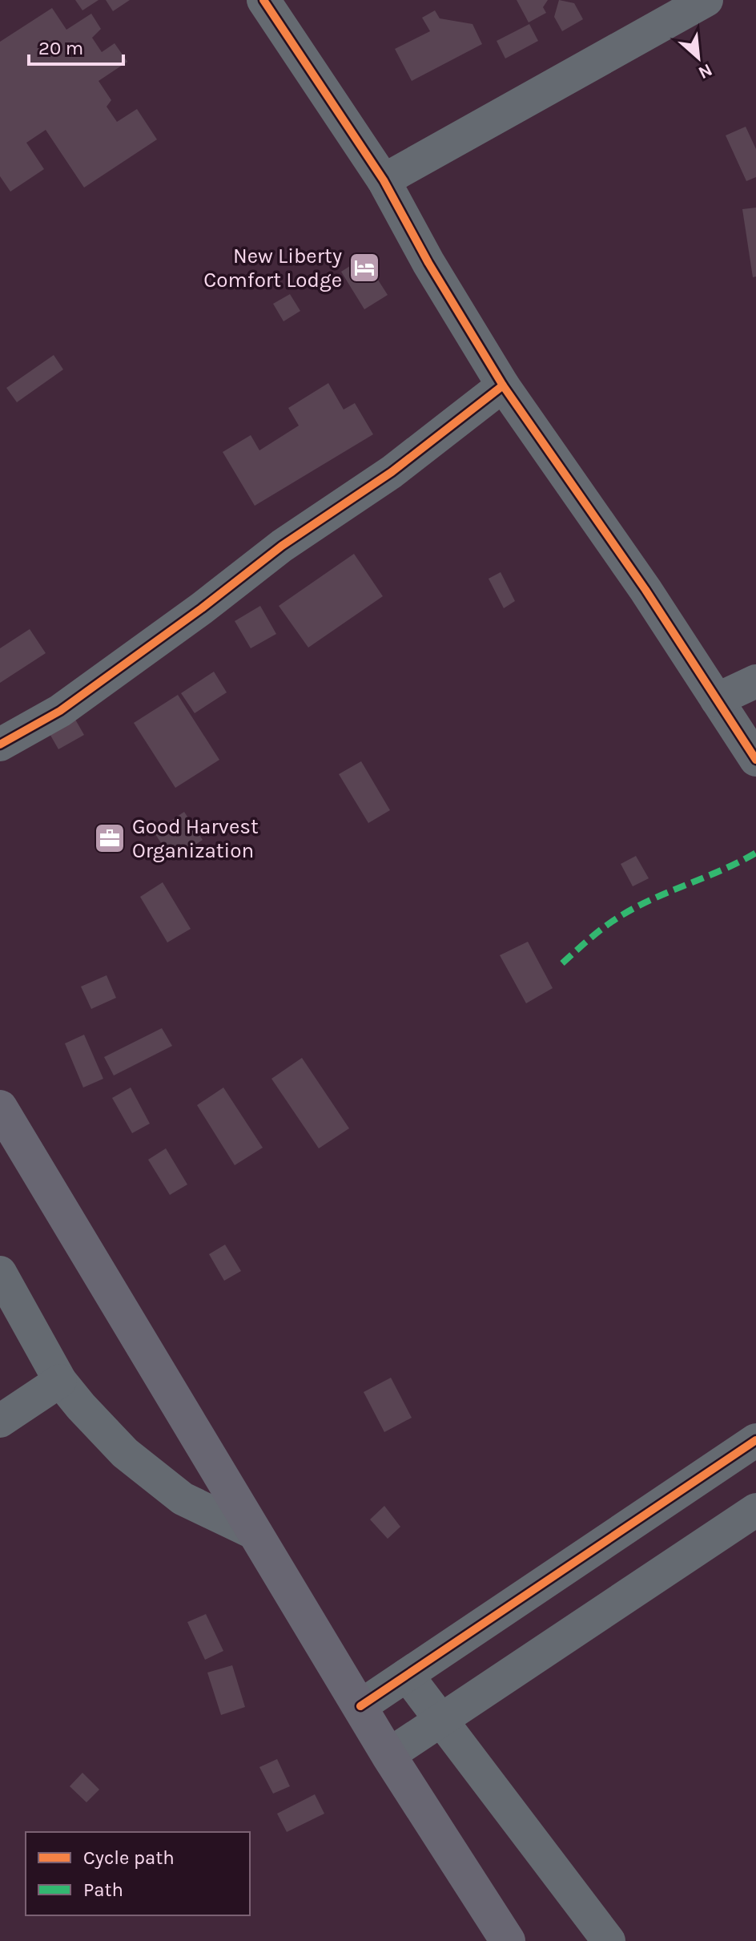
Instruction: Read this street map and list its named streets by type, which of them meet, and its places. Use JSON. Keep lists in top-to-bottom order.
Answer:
{
  "places": {
    "hotel": ["New Liberty Comfort Lodge"],
    "office": ["Good Harvest Organization"]
  },
  "legend": ["Cycle path", "Path"],
  "scale_bar": "20 m",
  "north": "bottom right"
}
